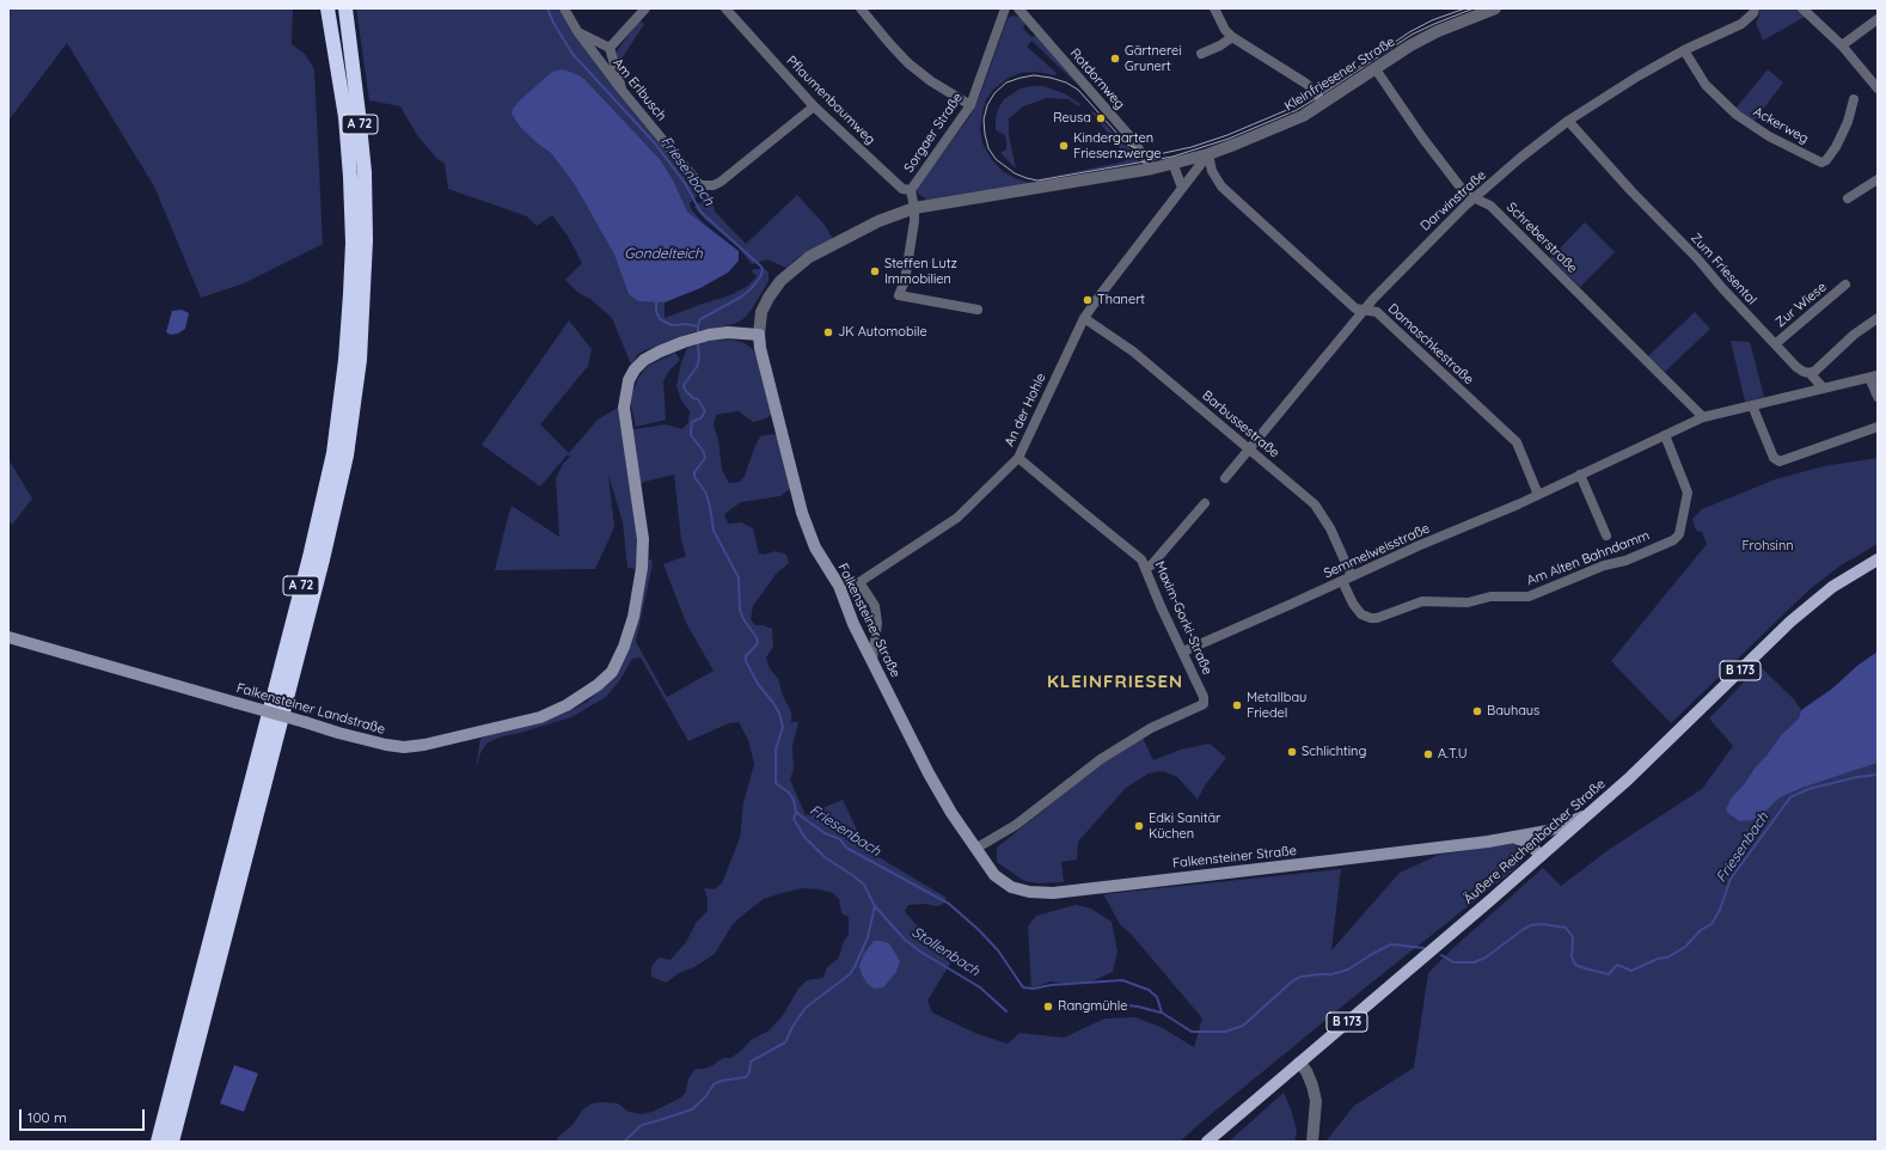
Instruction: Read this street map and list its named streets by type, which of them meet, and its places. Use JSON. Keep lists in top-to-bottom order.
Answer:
{
  "streets": {
    "highway": ["A 72"],
    "main road": [
      "Falkensteiner Straße",
      "B 173",
      "Falkensteiner Landstraße",
      "Äußere Reichenbacher Straße"
    ],
    "street": [
      "Kleinfriesener Straße",
      "Rotdornweg",
      "Am Erlbusch",
      "Pflaumenbaumweg",
      "Ackerweg",
      "Sorgaer Straße",
      "Darwinstraße",
      "Schreberstraße",
      "Zum Friesental",
      "Zur Wiese",
      "Damaschkestraße",
      "An der Hohle",
      "Barbussestraße",
      "Semmelweisstraße",
      "Am Alten Bahndamm",
      "Maxim-Gorki-Straße"
    ]
  },
  "crossings": [
    ["Kleinfriesener Straße", "Rotdornweg"],
    ["Kleinfriesener Straße", "Schreberstraße"],
    ["Kleinfriesener Straße", "Damaschkestraße"],
    ["Kleinfriesener Straße", "An der Hohle"],
    ["Kleinfriesener Straße", "Falkensteiner Straße"],
    ["Kleinfriesener Straße", "Falkensteiner Landstraße"],
    ["Am Erlbusch", "Pflaumenbaumweg"],
    ["Pflaumenbaumweg", "Sorgaer Straße"],
    ["Ackerweg", "Darwinstraße"],
    ["Darwinstraße", "Schreberstraße"],
    ["Darwinstraße", "Zum Friesental"],
    ["Darwinstraße", "Damaschkestraße"],
    ["Darwinstraße", "Barbussestraße"],
    ["Schreberstraße", "Semmelweisstraße"],
    ["Zum Friesental", "Zur Wiese"],
    ["Zum Friesental", "Semmelweisstraße"],
    ["Damaschkestraße", "An der Hohle"],
    ["Damaschkestraße", "Semmelweisstraße"],
    ["An der Hohle", "Barbussestraße"],
    ["An der Hohle", "Maxim-Gorki-Straße"],
    ["An der Hohle", "Falkensteiner Straße"],
    ["Barbussestraße", "Semmelweisstraße"],
    ["Semmelweisstraße", "Am Alten Bahndamm"],
    ["Semmelweisstraße", "Maxim-Gorki-Straße"],
    ["Maxim-Gorki-Straße", "Falkensteiner Straße"],
    ["Falkensteiner Straße", "Falkensteiner Landstraße"],
    ["Falkensteiner Straße", "Äußere Reichenbacher Straße"]
  ],
  "districts": ["KLEINFRIESEN"],
  "water": ["Friesenbach", "Gondelteich", "Stollenbach"],
  "parks": ["Frohsinn"],
  "places": [
    "Gärtnerei Grunert",
    "Reusa",
    "Kindergarten Friesenzwerge",
    "Steffen Lutz Immobilien",
    "Thanert",
    "JK Automobile",
    "Metallbau Friedel",
    "Bauhaus",
    "Schlichting",
    "A.T.U",
    "Edki Sanitär Küchen",
    "Rangmühle"
  ],
  "scale_bar": "100 m"
}
